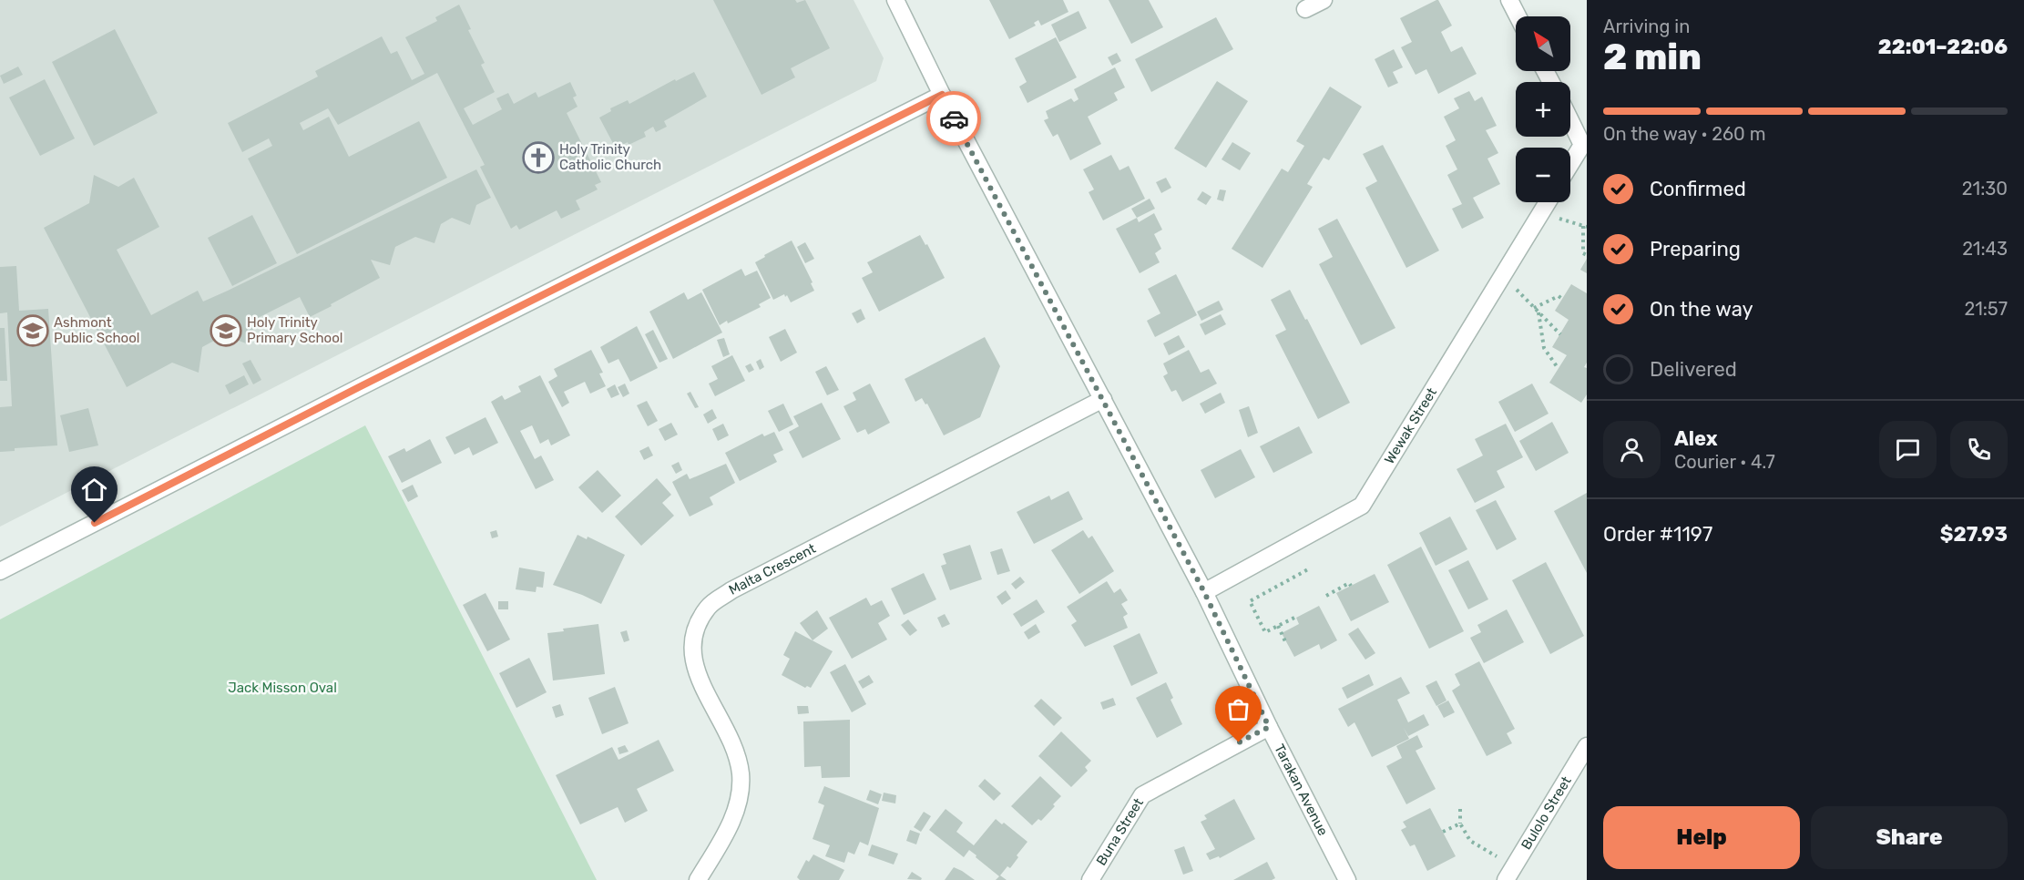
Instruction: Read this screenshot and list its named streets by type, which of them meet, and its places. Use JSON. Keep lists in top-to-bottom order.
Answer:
{
  "streets": {
    "street": [
      "Wewak Street",
      "Malta Crescent",
      "Tarakan Avenue",
      "Bulolo Street",
      "Buna Street"
    ]
  },
  "crossings": [
    ["Wewak Street", "Tarakan Avenue"],
    ["Malta Crescent", "Tarakan Avenue"],
    ["Tarakan Avenue", "Buna Street"]
  ],
  "parks": ["Jack Misson Oval"],
  "places": {
    "church": ["Holy Trinity Catholic Church"],
    "school or university": ["Ashmont Public School", "Holy Trinity Primary School"]
  },
  "north": "top left",
  "page": {
    "heading": ["2 min", "Arriving in", "22:01–22:06"],
    "panel": [
      "Alex",
      "Courier · 4.7",
      "Order #1197",
      "$27.93"
    ],
    "map_buttons": ["+", "−"],
    "bar": "On the way · 260 m",
    "list": [
      ["Confirmed", "21:30"],
      ["Preparing", "21:43"],
      ["On the way", "21:57"],
      "Delivered"
    ],
    "buttons": ["Help", "Share"]
  }
}
